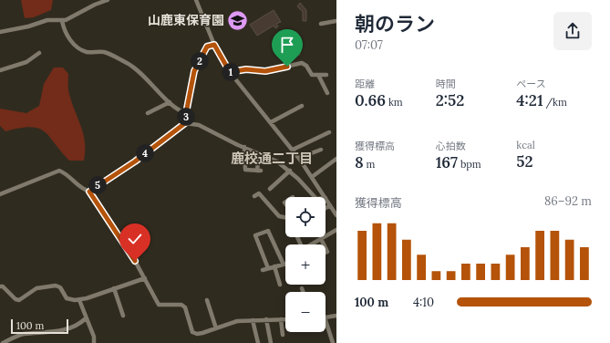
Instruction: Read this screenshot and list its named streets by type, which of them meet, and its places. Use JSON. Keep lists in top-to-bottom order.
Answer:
{
  "districts": ["鹿校通二丁目"],
  "places": {
    "school or university": ["山鹿東保育園"]
  },
  "scale_bar": "100 m",
  "page": {
    "heading": ["朝のラン", "07:07"],
    "pins": [
      "2",
      "1",
      "3",
      "4",
      "5"
    ],
    "stats": [
      ["距離", "0.66 km"],
      ["時間", "2:52"],
      ["ペース", "4:21 /km"],
      ["獲得標高", "8 m"],
      ["心拍数", "167 bpm"],
      ["kcal", "52"]
    ],
    "chart": ["獲得標高", "86–92 m"],
    "map_buttons": ["+", "−"],
    "list": [
      {
        "name": "100 m",
        "note": "4:10"
      }
    ],
    "scale": "100 m"
  }
}
